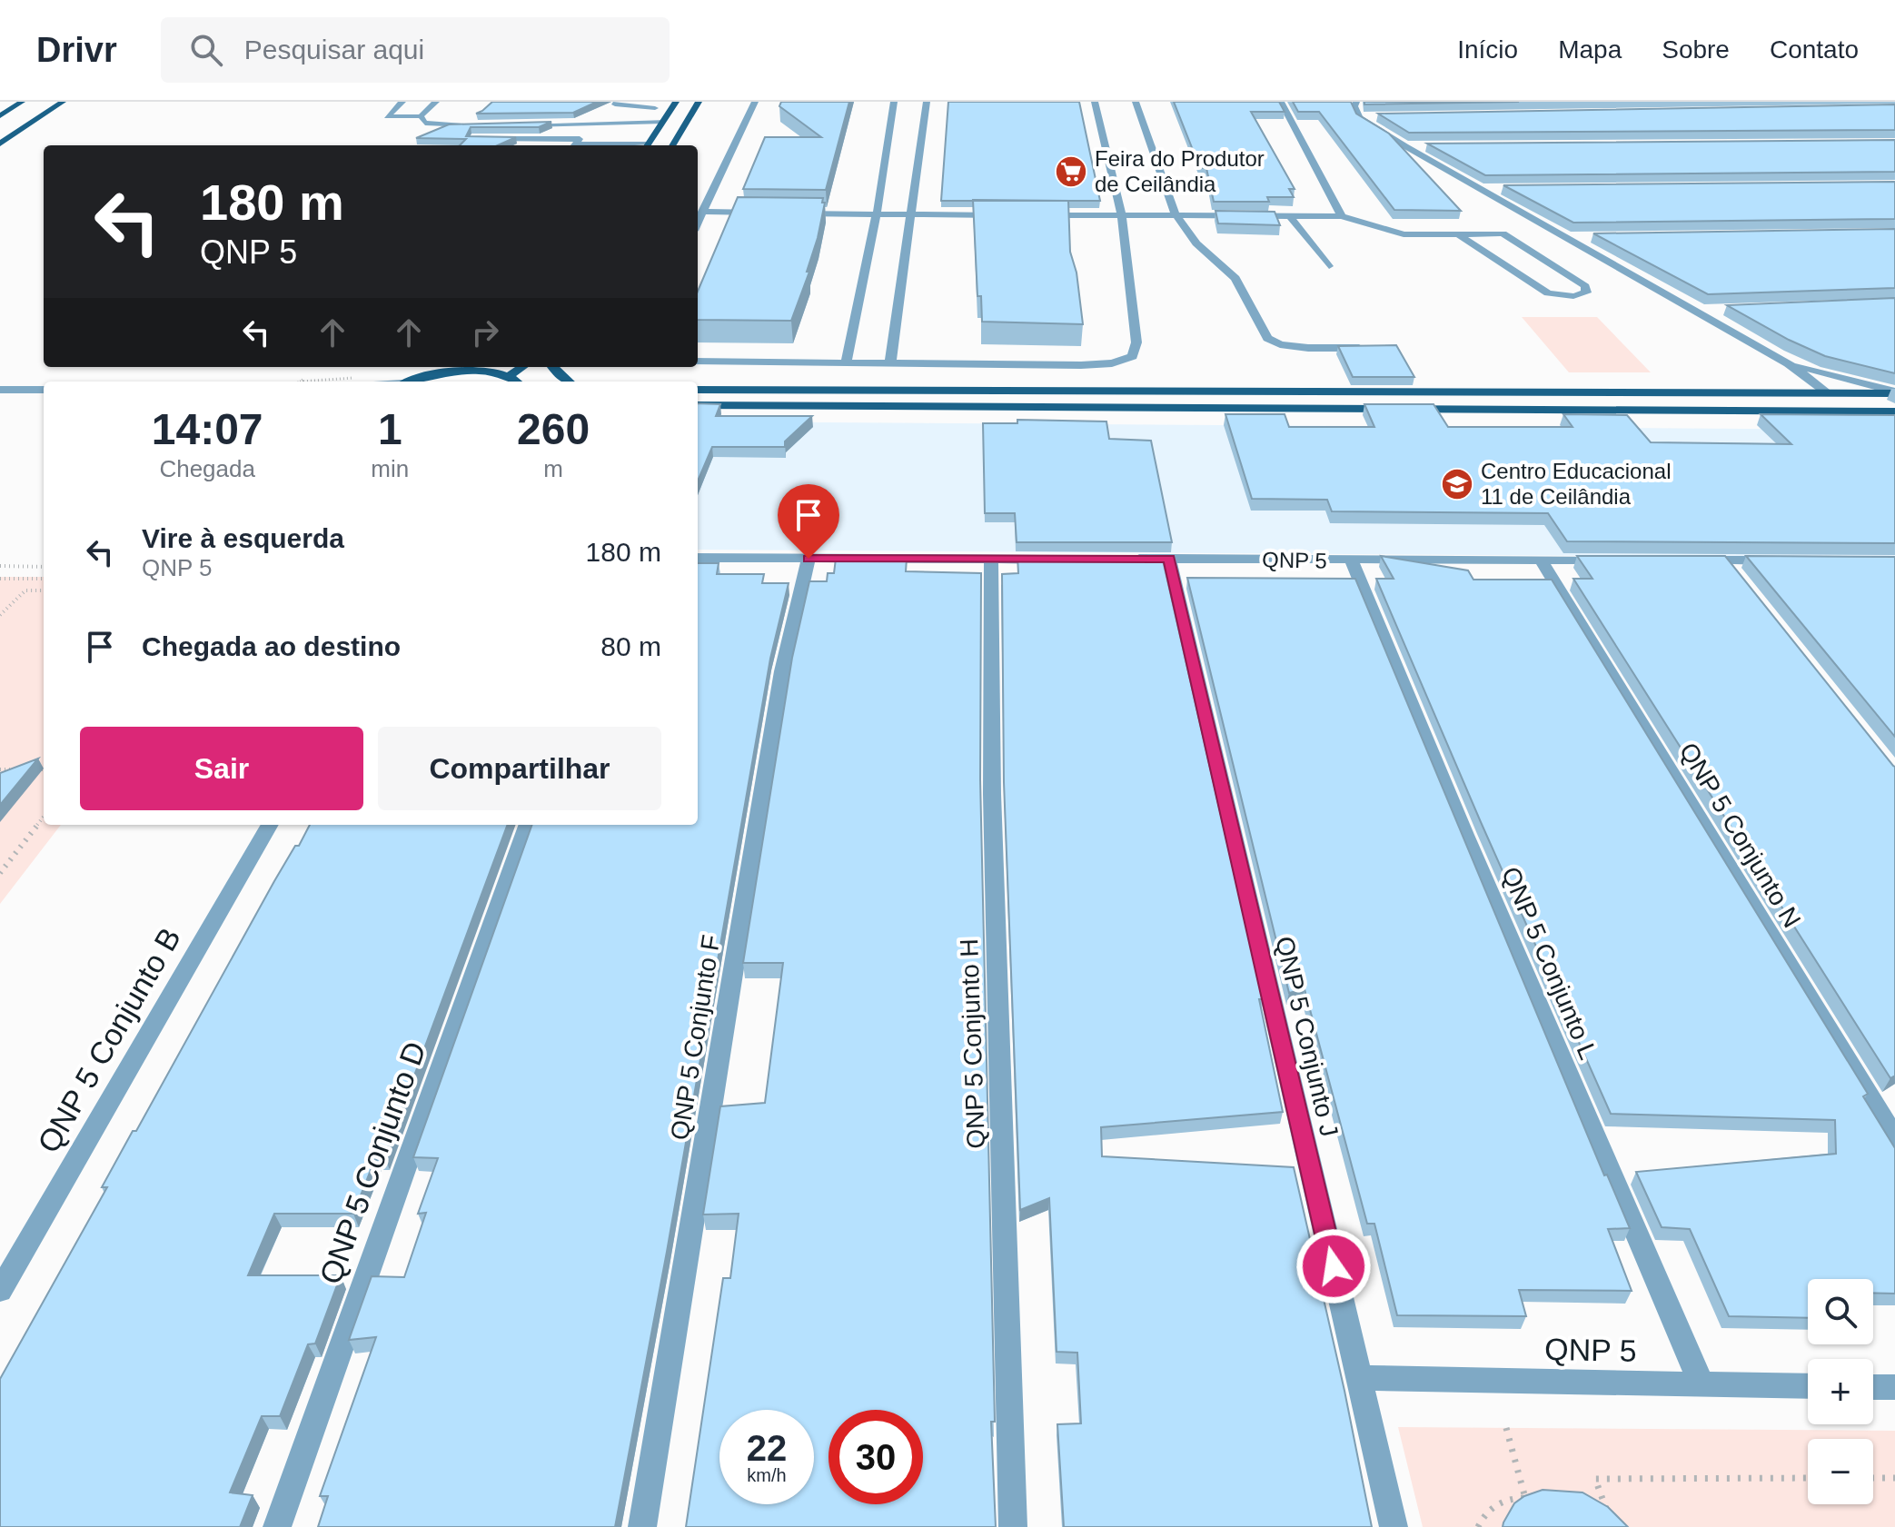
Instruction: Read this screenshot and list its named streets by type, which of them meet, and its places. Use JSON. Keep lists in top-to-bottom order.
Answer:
{
  "streets": {
    "street": [
      "QNP 5",
      "QNP 5 Conjunto N",
      "QNP 5 Conjunto L",
      "QNP 5 Conjunto J",
      "QNP 5 Conjunto F",
      "QNP 5 Conjunto B",
      "QNP 5 Conjunto H",
      "QNP 5 Conjunto D"
    ]
  },
  "crossings": [
    ["QNP 5", "QNP 5 Conjunto N"],
    ["QNP 5", "QNP 5 Conjunto L"],
    ["QNP 5", "QNP 5 Conjunto J"]
  ],
  "places": {
    "supermarket": ["Feira do Produtor de Ceilândia"],
    "school or university": ["Centro Educacional 11 de Ceilândia"]
  },
  "page": {
    "header": "Drivr",
    "search": "Pesquisar aqui",
    "nav": [
      "Início",
      "Mapa",
      "Sobre",
      "Contato"
    ],
    "turn": ["180 m", "QNP 5"],
    "eta": [
      "14:07",
      "Chegada",
      "1",
      "min",
      "260",
      "m"
    ],
    "list": [
      {
        "name": "Vire à esquerda",
        "note": "QNP 5",
        "value": "180 m"
      },
      {
        "name": "Chegada ao destino",
        "value": "80 m"
      }
    ],
    "buttons": ["Sair", "Compartilhar"],
    "map_buttons": ["+", "−"],
    "speed": "22 km/h",
    "limit": "30"
  }
}
